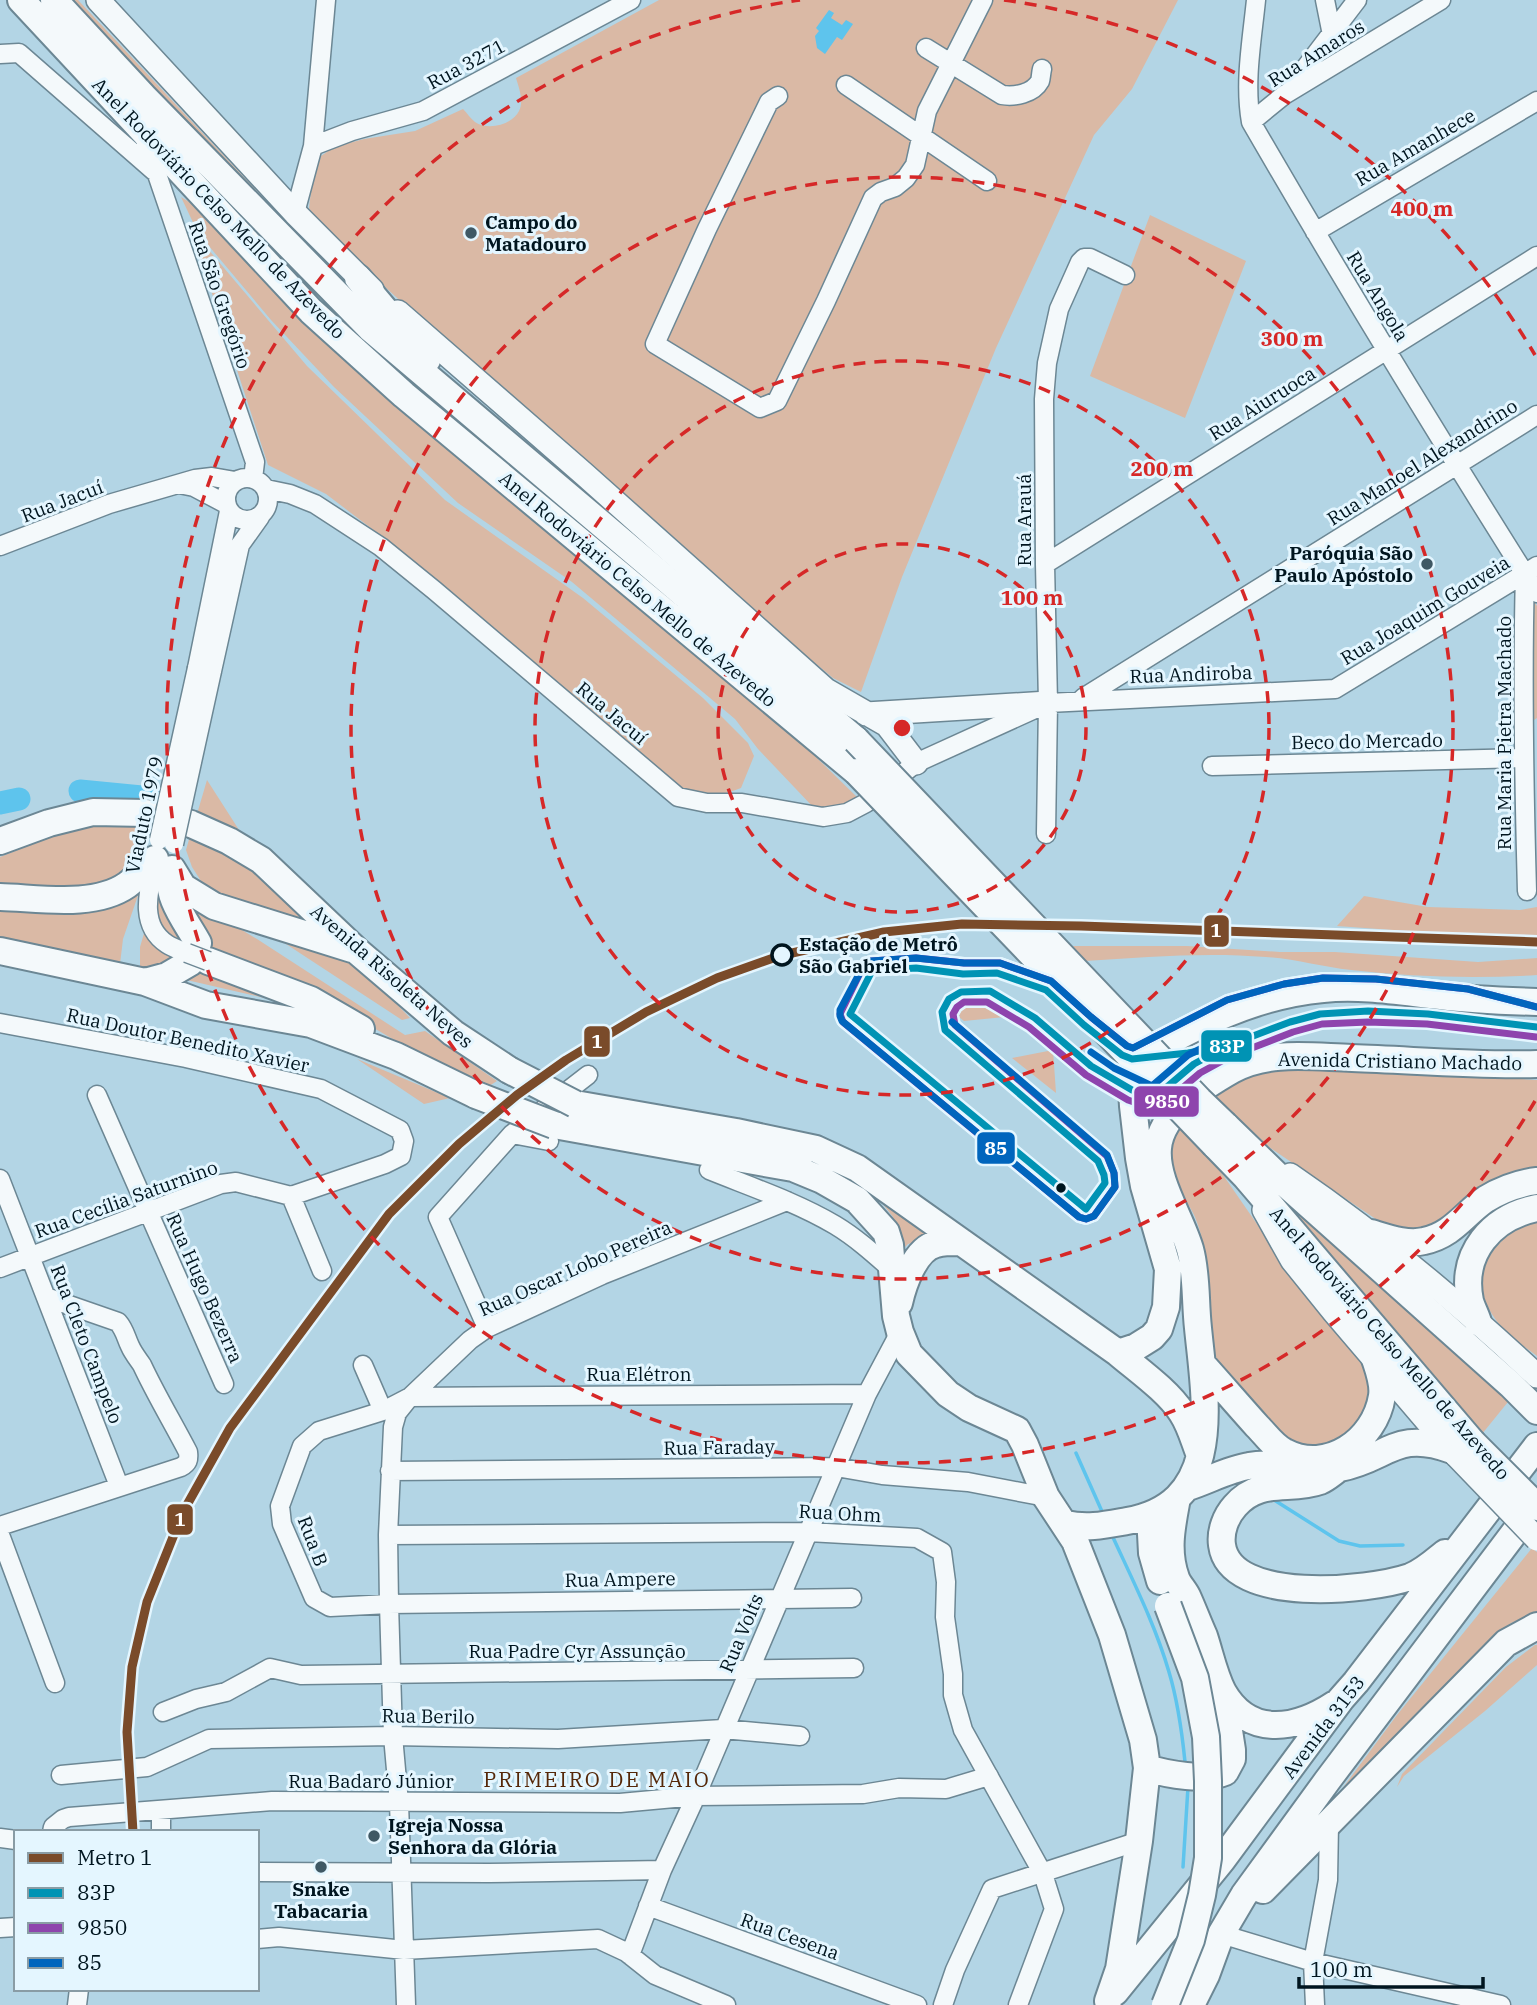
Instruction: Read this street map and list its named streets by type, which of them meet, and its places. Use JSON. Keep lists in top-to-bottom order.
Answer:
{
  "streets": {
    "highway": [
      "Anel Rodoviário Celso Mello de Azevedo",
      "Avenida Risoleta Neves",
      "Avenida Cristiano Machado",
      "Avenida 3153"
    ],
    "street": [
      "Rua Amaros",
      "Rua 3271",
      "Rua Amanhece",
      "Rua São Gregório",
      "Rua Angola",
      "Rua Aiuruoca",
      "Rua Manoel Alexandrino",
      "Rua Jacuí",
      "Rua Arauá",
      "Rua Joaquim Gouveia",
      "Rua Andiroba",
      "Rua Maria Pietra Machado",
      "Beco do Mercado",
      "Viaduto 1979",
      "Rua Doutor Benedito Xavier",
      "Rua Cecília Saturnino",
      "Rua Oscar Lobo Pereira",
      "Rua Hugo Bezerra",
      "Rua Cleto Campelo",
      "Rua Elétron",
      "Rua Faraday",
      "Rua Ohm",
      "Rua B",
      "Rua Ampere",
      "Rua Volts",
      "Rua Padre Cyr Assunção",
      "Rua Berilo",
      "Rua Badaró Júnior",
      "Rua Cesena"
    ]
  },
  "crossings": [
    ["Rua Amaros", "Rua Angola"],
    ["Rua Amanhece", "Rua Angola"],
    ["Anel Rodoviário Celso Mello de Azevedo", "Rua São Gregório"],
    ["Anel Rodoviário Celso Mello de Azevedo", "Avenida 3153"],
    ["Rua São Gregório", "Rua Jacuí"],
    ["Rua Angola", "Rua Aiuruoca"],
    ["Rua Angola", "Rua Manoel Alexandrino"],
    ["Rua Angola", "Rua Joaquim Gouveia"],
    ["Rua Angola", "Rua Maria Pietra Machado"],
    ["Rua Aiuruoca", "Rua Arauá"],
    ["Rua Manoel Alexandrino", "Rua Andiroba"],
    ["Rua Arauá", "Rua Andiroba"],
    ["Rua Joaquim Gouveia", "Rua Andiroba"],
    ["Rua Joaquim Gouveia", "Rua Maria Pietra Machado"],
    ["Rua Maria Pietra Machado", "Beco do Mercado"],
    ["Rua Doutor Benedito Xavier", "Rua Cecília Saturnino"],
    ["Rua Cecília Saturnino", "Rua Hugo Bezerra"],
    ["Rua Cecília Saturnino", "Rua Cleto Campelo"],
    ["Rua Oscar Lobo Pereira", "Rua Elétron"],
    ["Rua Oscar Lobo Pereira", "Rua B"],
    ["Rua Elétron", "Rua Volts"],
    ["Rua Faraday", "Rua Volts"],
    ["Rua Ohm", "Rua Volts"],
    ["Rua Ohm", "Rua Badaró Júnior"],
    ["Rua B", "Rua Ampere"],
    ["Rua Ampere", "Rua Volts"],
    ["Rua Volts", "Rua Padre Cyr Assunção"],
    ["Rua Volts", "Rua Berilo"],
    ["Rua Volts", "Rua Badaró Júnior"],
    ["Rua Volts", "Rua Cesena"]
  ],
  "districts": ["PRIMEIRO DE MAIO"],
  "places": [
    "Campo do Matadouro",
    "Paróquia São Paulo Apóstolo",
    "Estação de Metrô São Gabriel",
    "Igreja Nossa Senhora da Glória",
    "Snake Tabacaria"
  ],
  "lines": [
    "metro line 1",
    "transit line 9850",
    "transit line 85",
    "transit line 83P"
  ],
  "legend": [
    "Metro 1",
    "83P",
    "9850",
    "85"
  ],
  "scale_bar": "100 m",
  "rings": [
    "400 m",
    "300 m",
    "200 m",
    "100 m"
  ]
}
